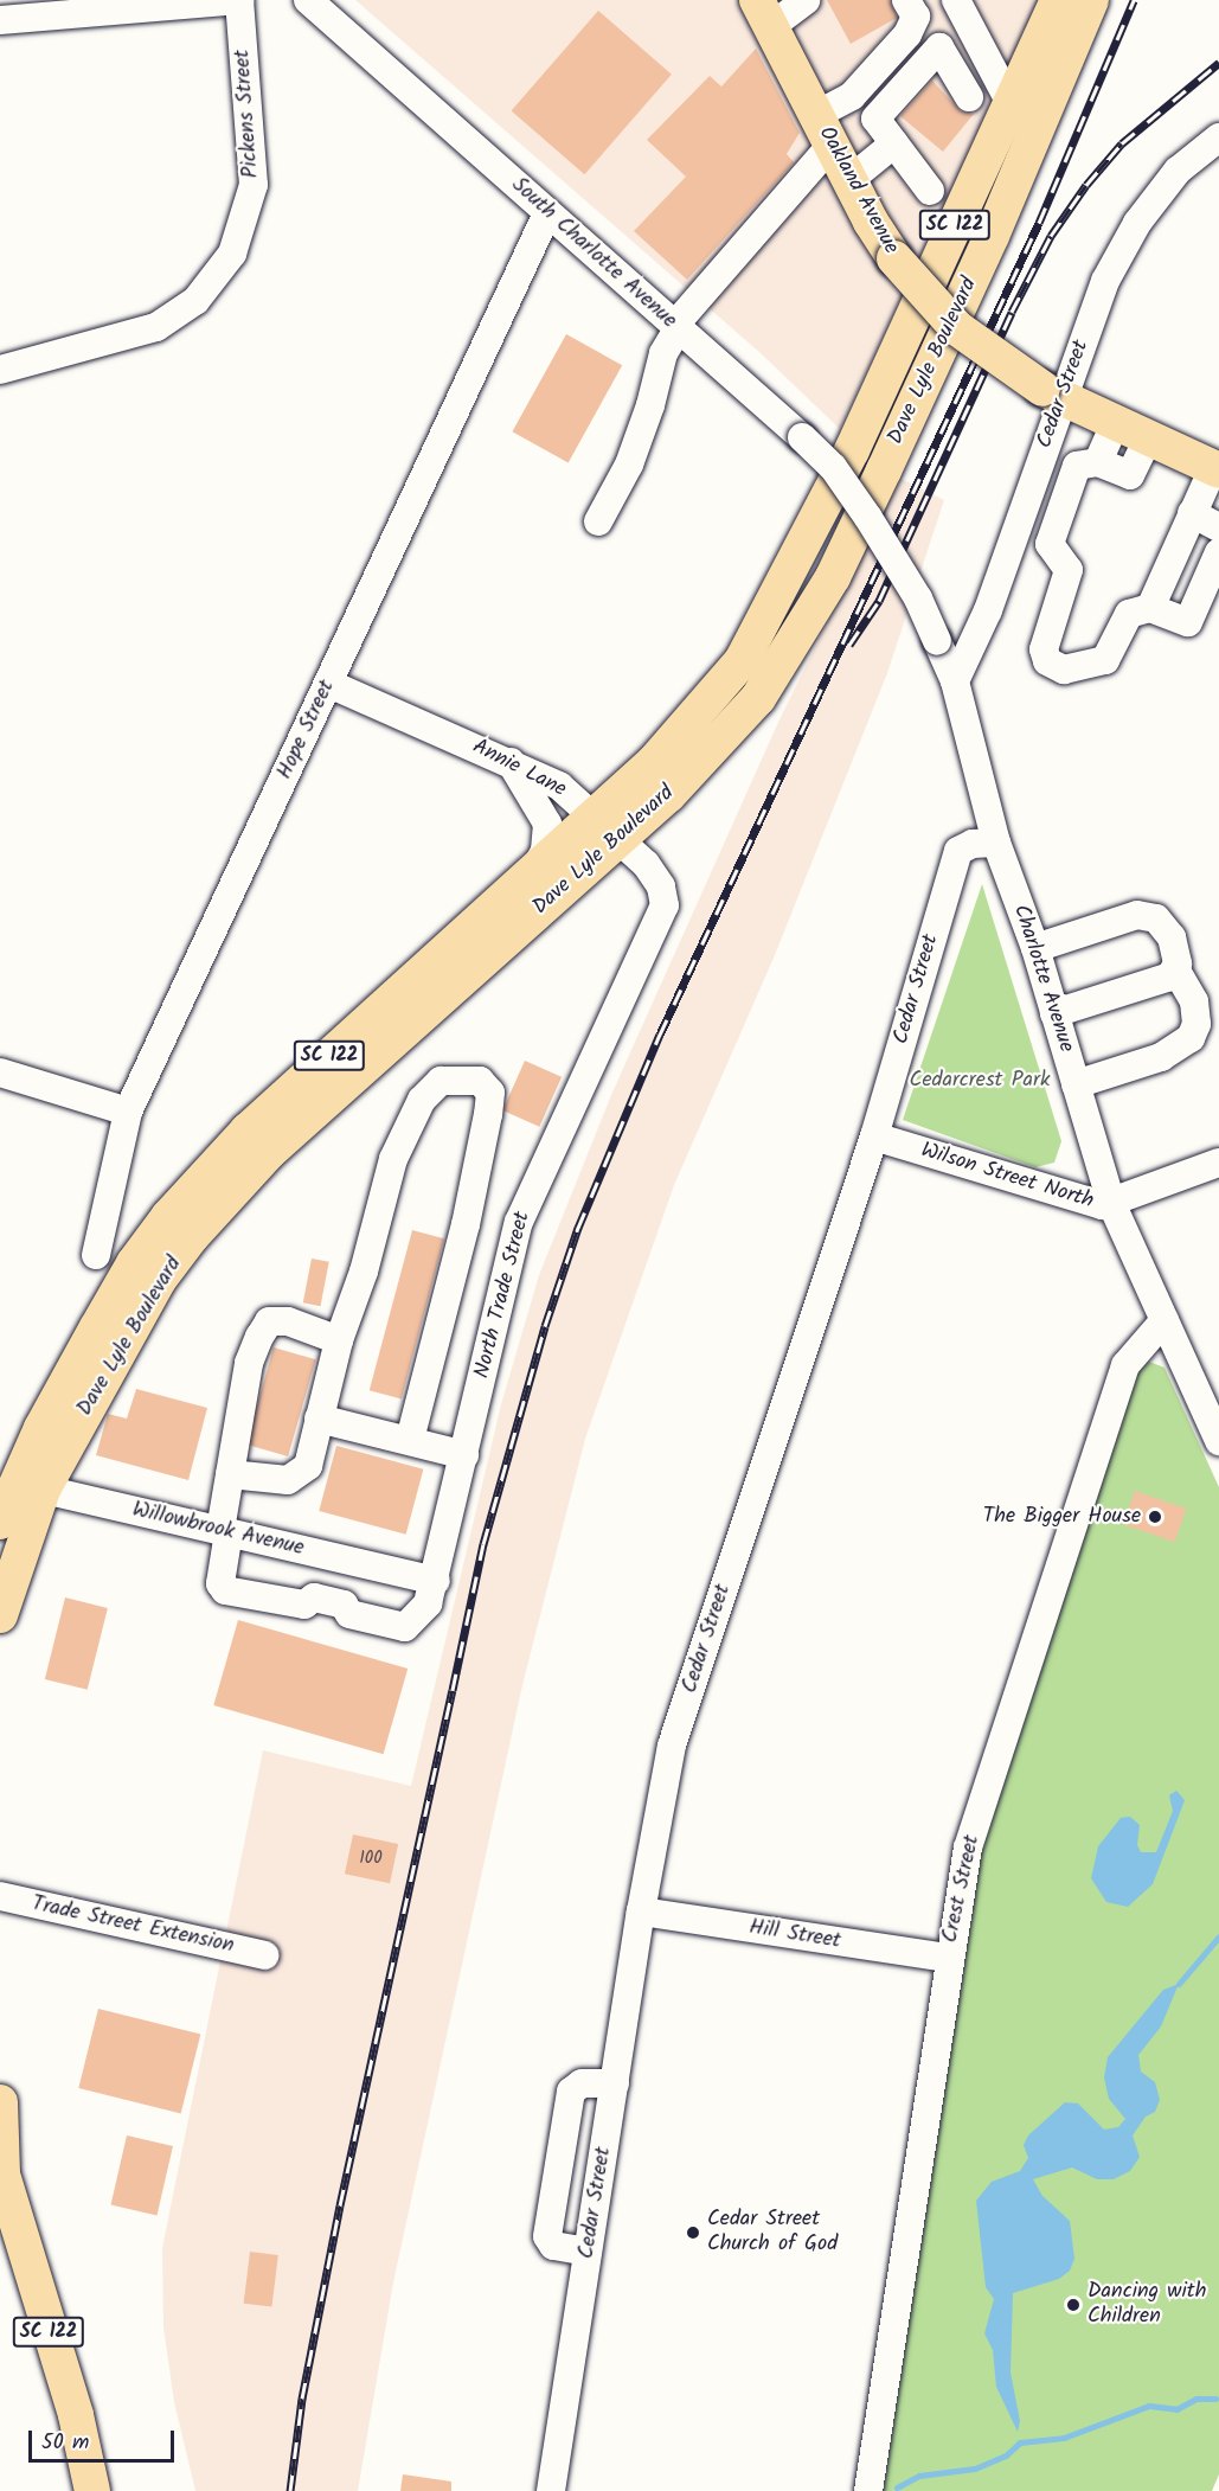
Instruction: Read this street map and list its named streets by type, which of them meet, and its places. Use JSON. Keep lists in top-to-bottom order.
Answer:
{
  "streets": {
    "main road": ["Oakland Avenue", "SC 122", "Dave Lyle Boulevard"],
    "street": [
      "Pickens Street",
      "South Charlotte Avenue",
      "Cedar Street",
      "Hope Street",
      "Annie Lane",
      "Charlotte Avenue",
      "Wilson Street North",
      "North Trade Street",
      "Willowbrook Avenue",
      "Crest Street",
      "Trade Street Extension",
      "Hill Street"
    ]
  },
  "crossings": [
    ["Oakland Avenue", "Cedar Street"],
    ["South Charlotte Avenue", "Hope Street"],
    ["South Charlotte Avenue", "Charlotte Avenue"],
    ["Dave Lyle Boulevard", "Annie Lane"],
    ["Dave Lyle Boulevard", "Willowbrook Avenue"],
    ["Cedar Street", "Charlotte Avenue"],
    ["Cedar Street", "Wilson Street North"],
    ["Cedar Street", "Hill Street"],
    ["Hope Street", "Annie Lane"],
    ["Annie Lane", "North Trade Street"],
    ["Charlotte Avenue", "Wilson Street North"],
    ["Charlotte Avenue", "Crest Street"],
    ["North Trade Street", "Willowbrook Avenue"],
    ["Crest Street", "Hill Street"]
  ],
  "parks": ["Cedarcrest Park"],
  "places": ["The Bigger House", "Cedar Street Church of God", "Dancing with Children"],
  "house_numbers": ["100"],
  "scale_bar": "50 m"
}
